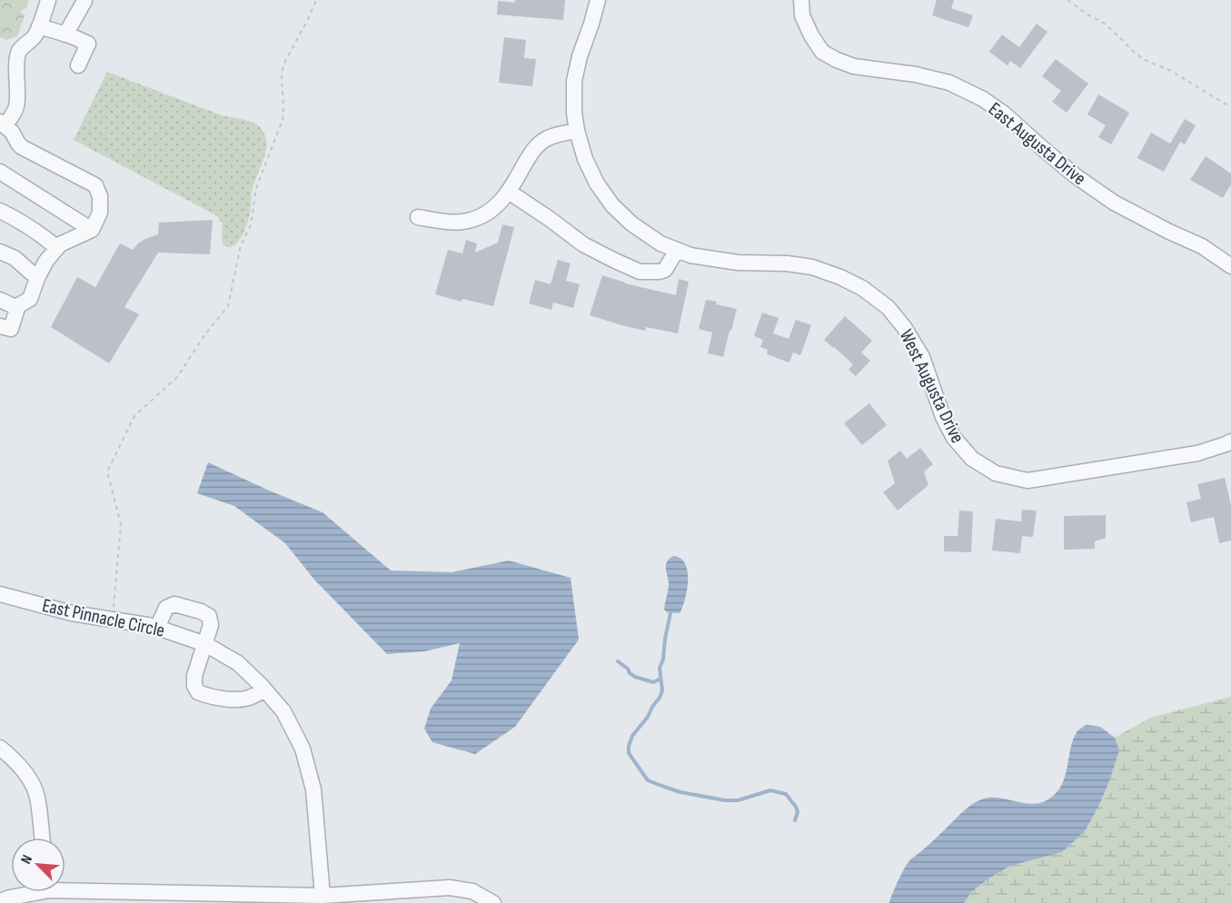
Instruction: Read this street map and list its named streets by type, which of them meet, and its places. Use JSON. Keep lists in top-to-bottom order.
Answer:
{
  "streets": {
    "street": ["East Augusta Drive", "West Augusta Drive", "East Pinnacle Circle"]
  },
  "north": "top left"
}
